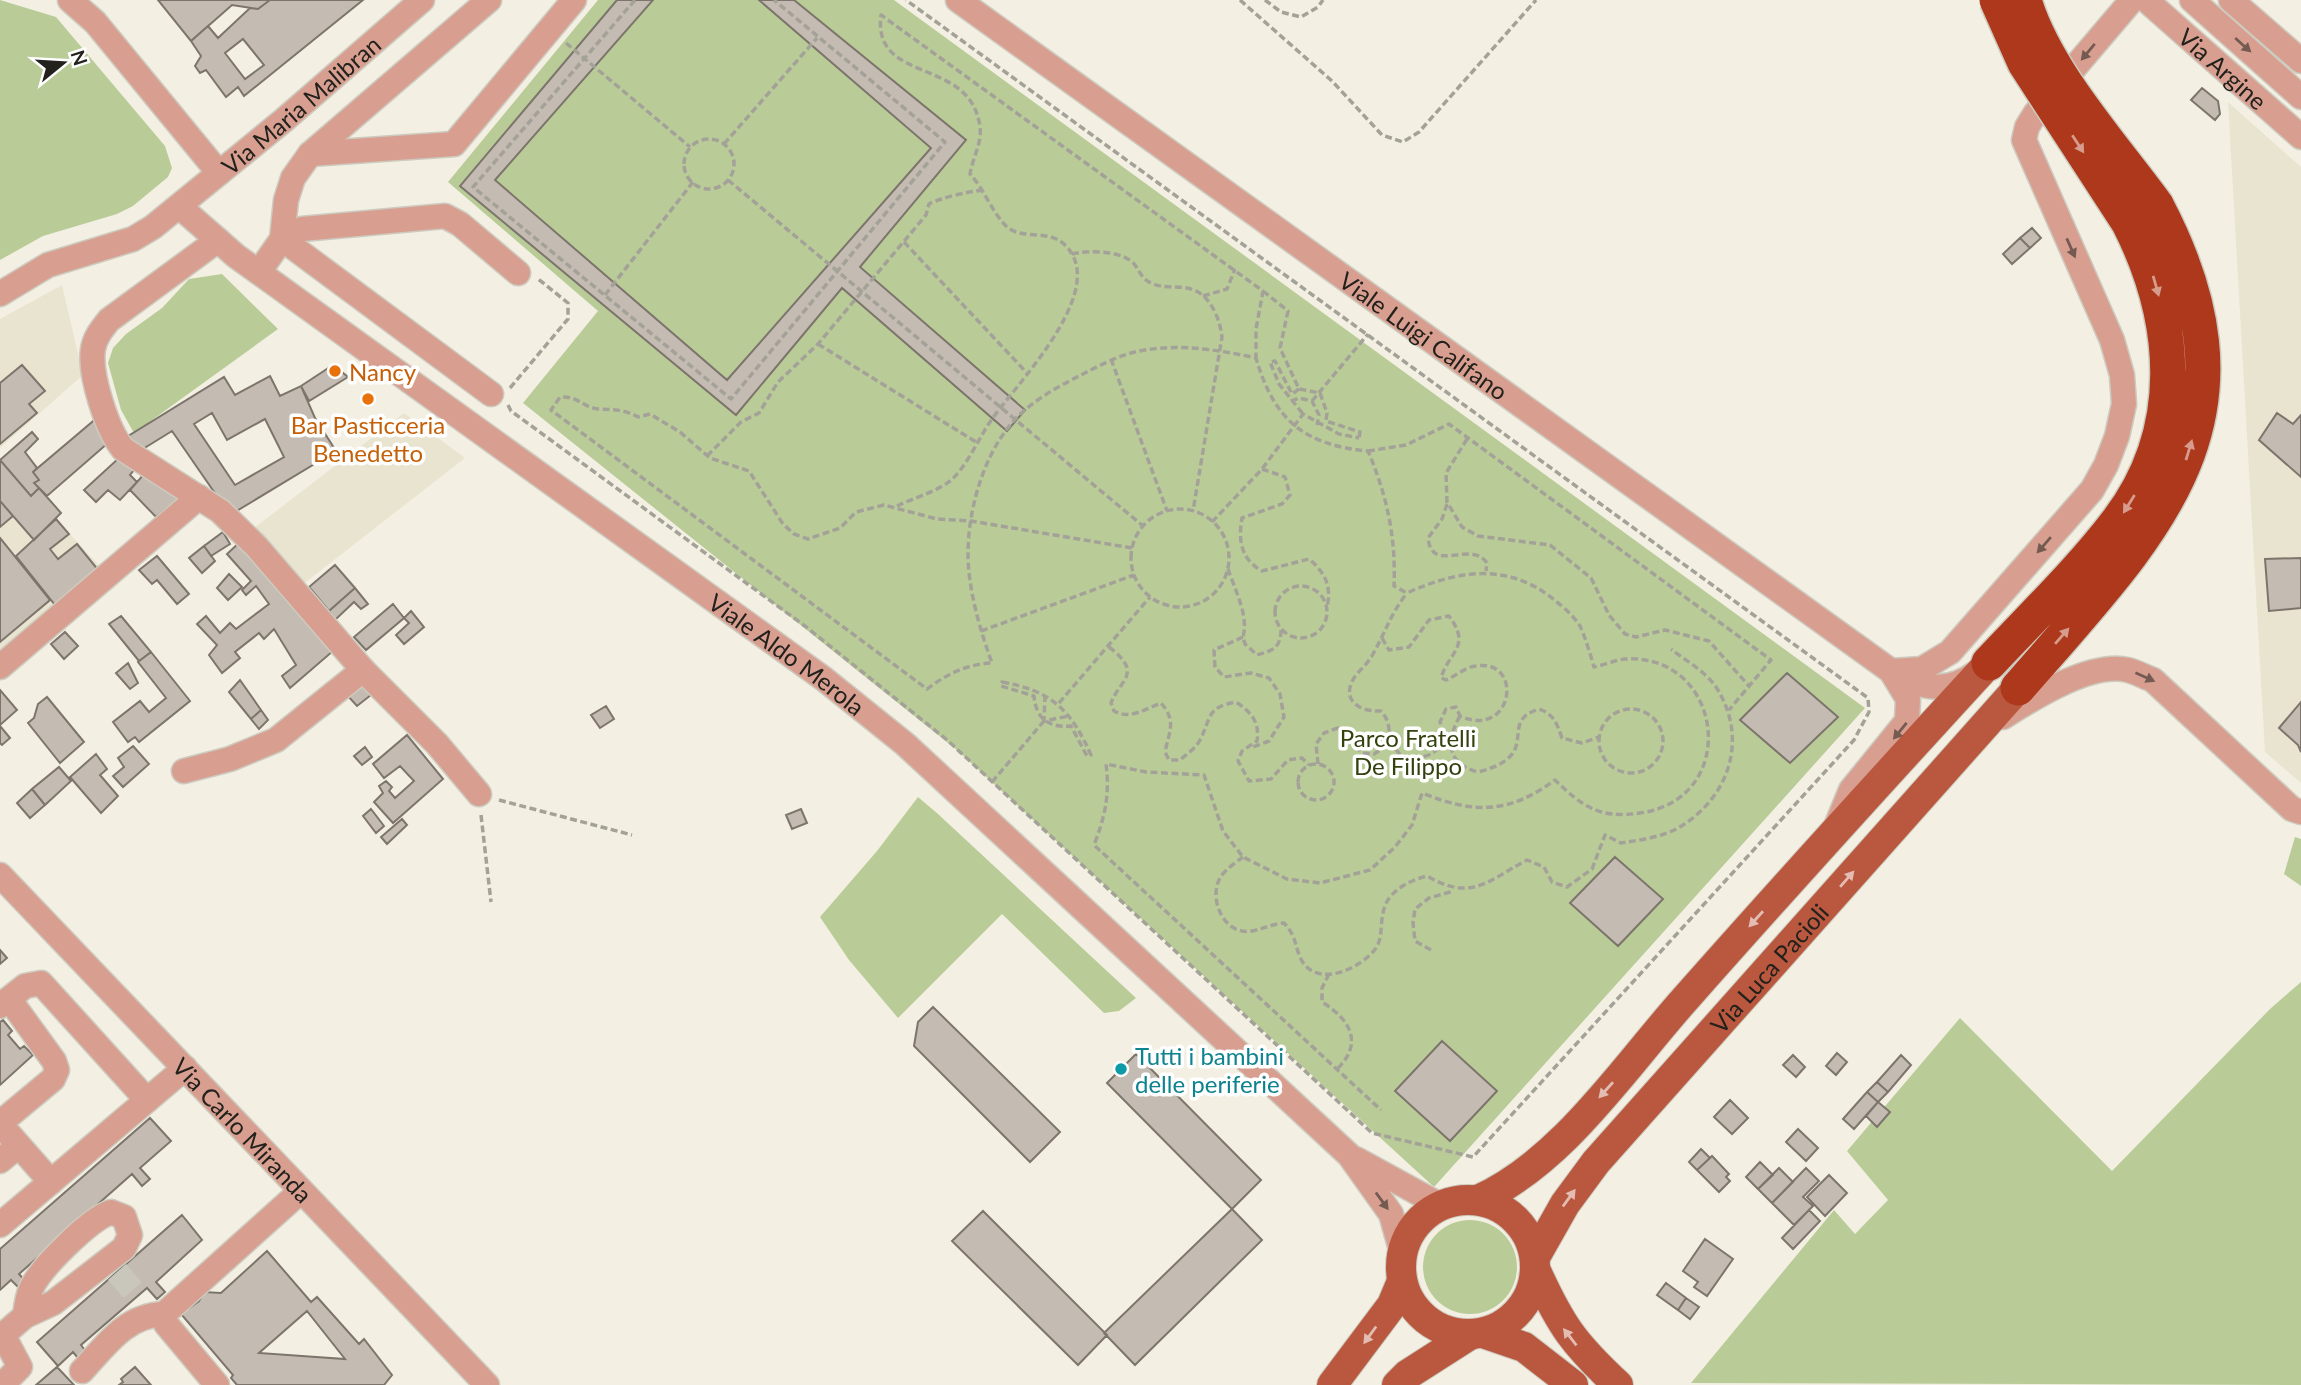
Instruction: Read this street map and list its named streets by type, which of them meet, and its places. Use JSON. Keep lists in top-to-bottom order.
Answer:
{
  "streets": {
    "main road": ["Via Luca Pacioli"],
    "street": [
      "Via Argine",
      "Via Maria Malibran",
      "Viale Luigi Califano",
      "Viale Aldo Merola",
      "Via Carlo Miranda"
    ]
  },
  "crossings": [
    ["Via Maria Malibran", "Viale Aldo Merola"],
    ["Viale Luigi Califano", "Via Luca Pacioli"],
    ["Viale Aldo Merola", "Via Luca Pacioli"]
  ],
  "parks": ["Parco Fratelli De Filippo"],
  "places": ["Nancy", "Bar Pasticceria Benedetto", "Tutti i bambini delle periferie"],
  "north": "right"
}
